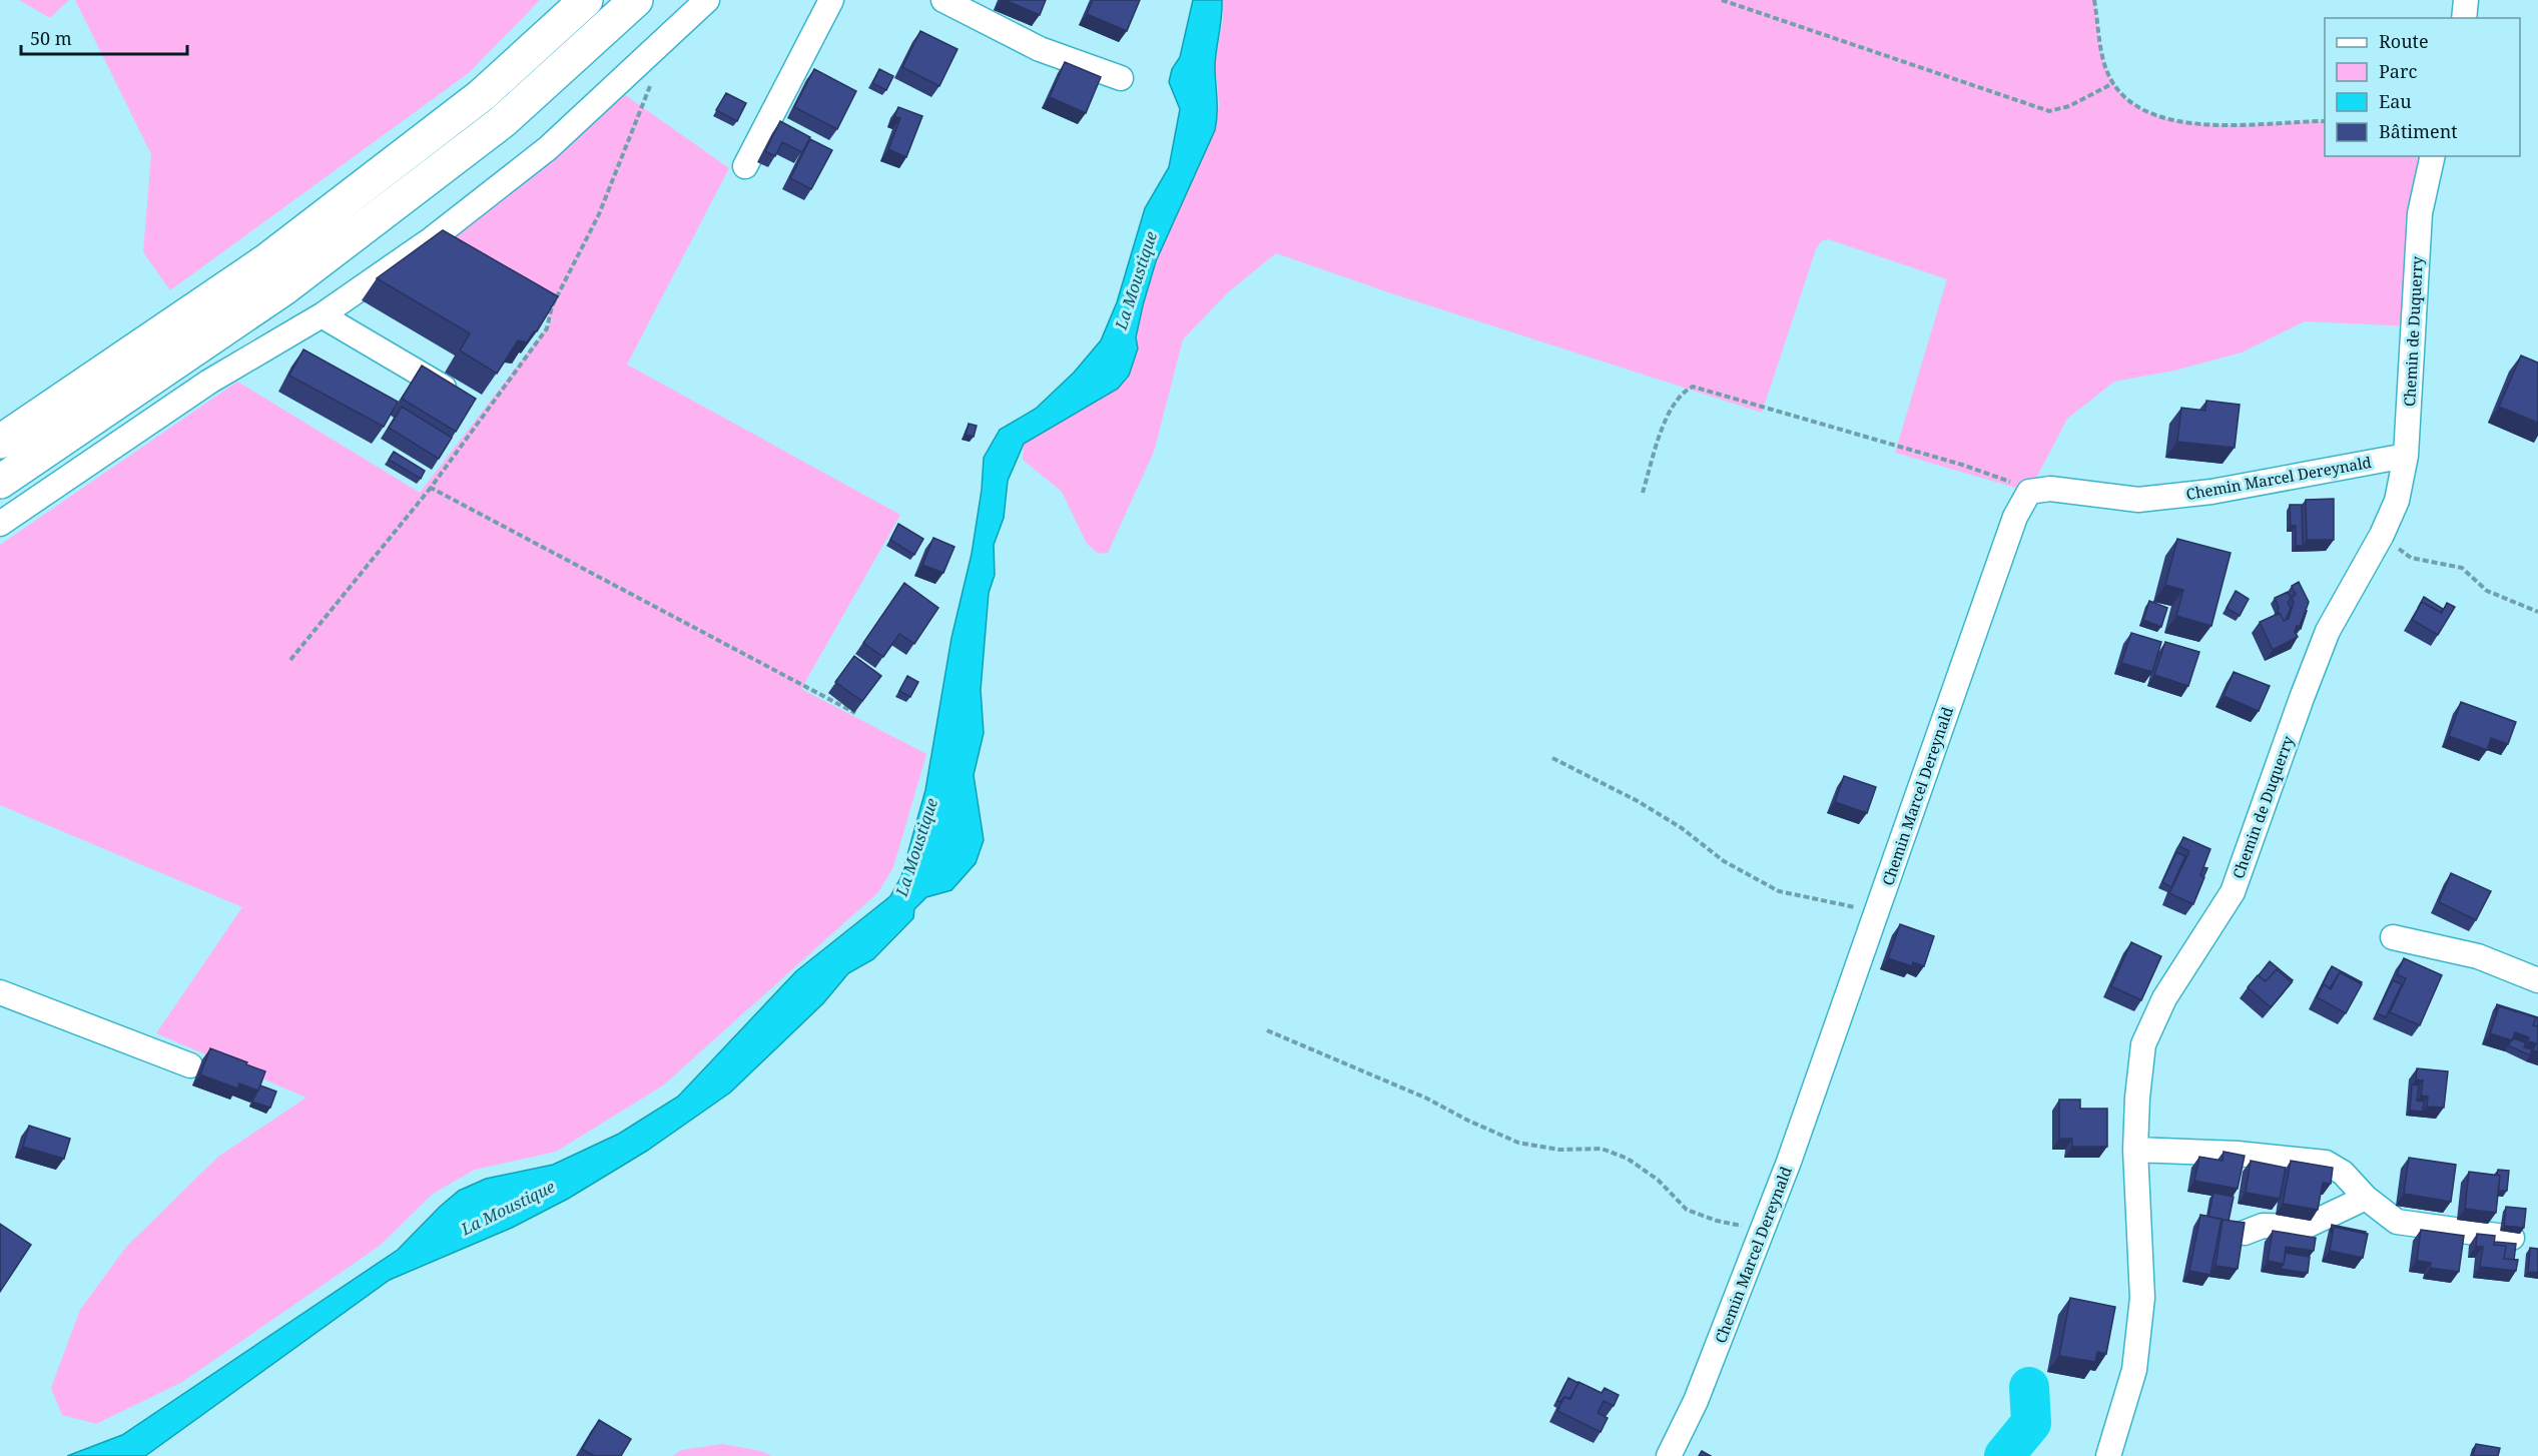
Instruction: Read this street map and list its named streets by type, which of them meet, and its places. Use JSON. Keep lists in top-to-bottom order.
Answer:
{
  "streets": {
    "street": ["Chemin de Duquerry", "Chemin Marcel Dereynald"]
  },
  "crossings": [
    ["Chemin de Duquerry", "Chemin Marcel Dereynald"]
  ],
  "water": ["La Moustique"],
  "legend": [
    "Route",
    "Parc",
    "Eau",
    "Bâtiment"
  ],
  "scale_bar": "50 m"
}
